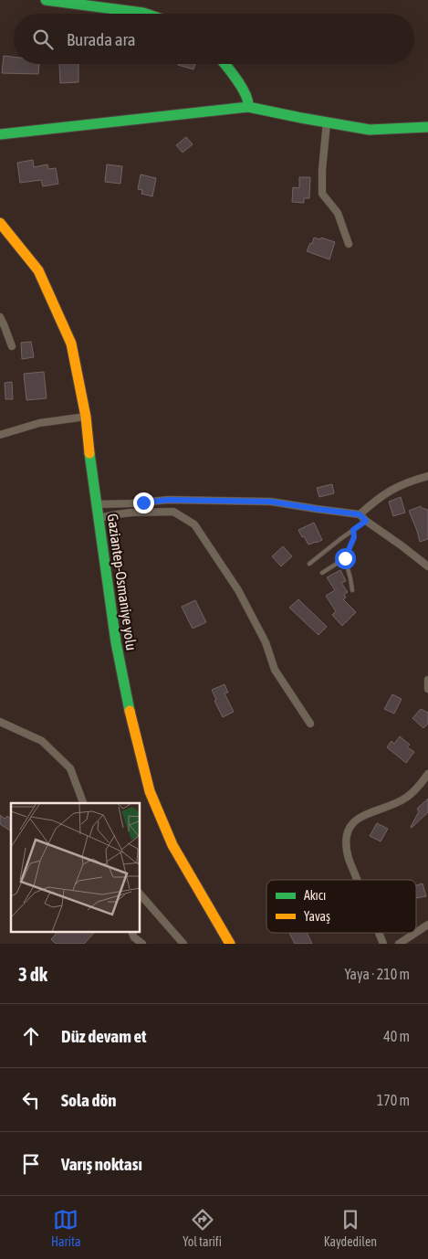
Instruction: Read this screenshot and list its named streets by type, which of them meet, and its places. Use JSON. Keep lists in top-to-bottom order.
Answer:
{
  "streets": {
    "main road": ["Gaziantep-Osmaniye yolu"]
  },
  "legend": ["Akıcı", "Yavaş"],
  "page": {
    "search": "Burada ara",
    "heading": ["3 dk", "Yaya · 210 m"],
    "list": [
      ["Düz devam et", "40 m"],
      ["Sola dön", "170 m"],
      "Varış noktası"
    ],
    "nav": ["Harita", "Yol tarifi", "Kaydedilen"]
  }
}
